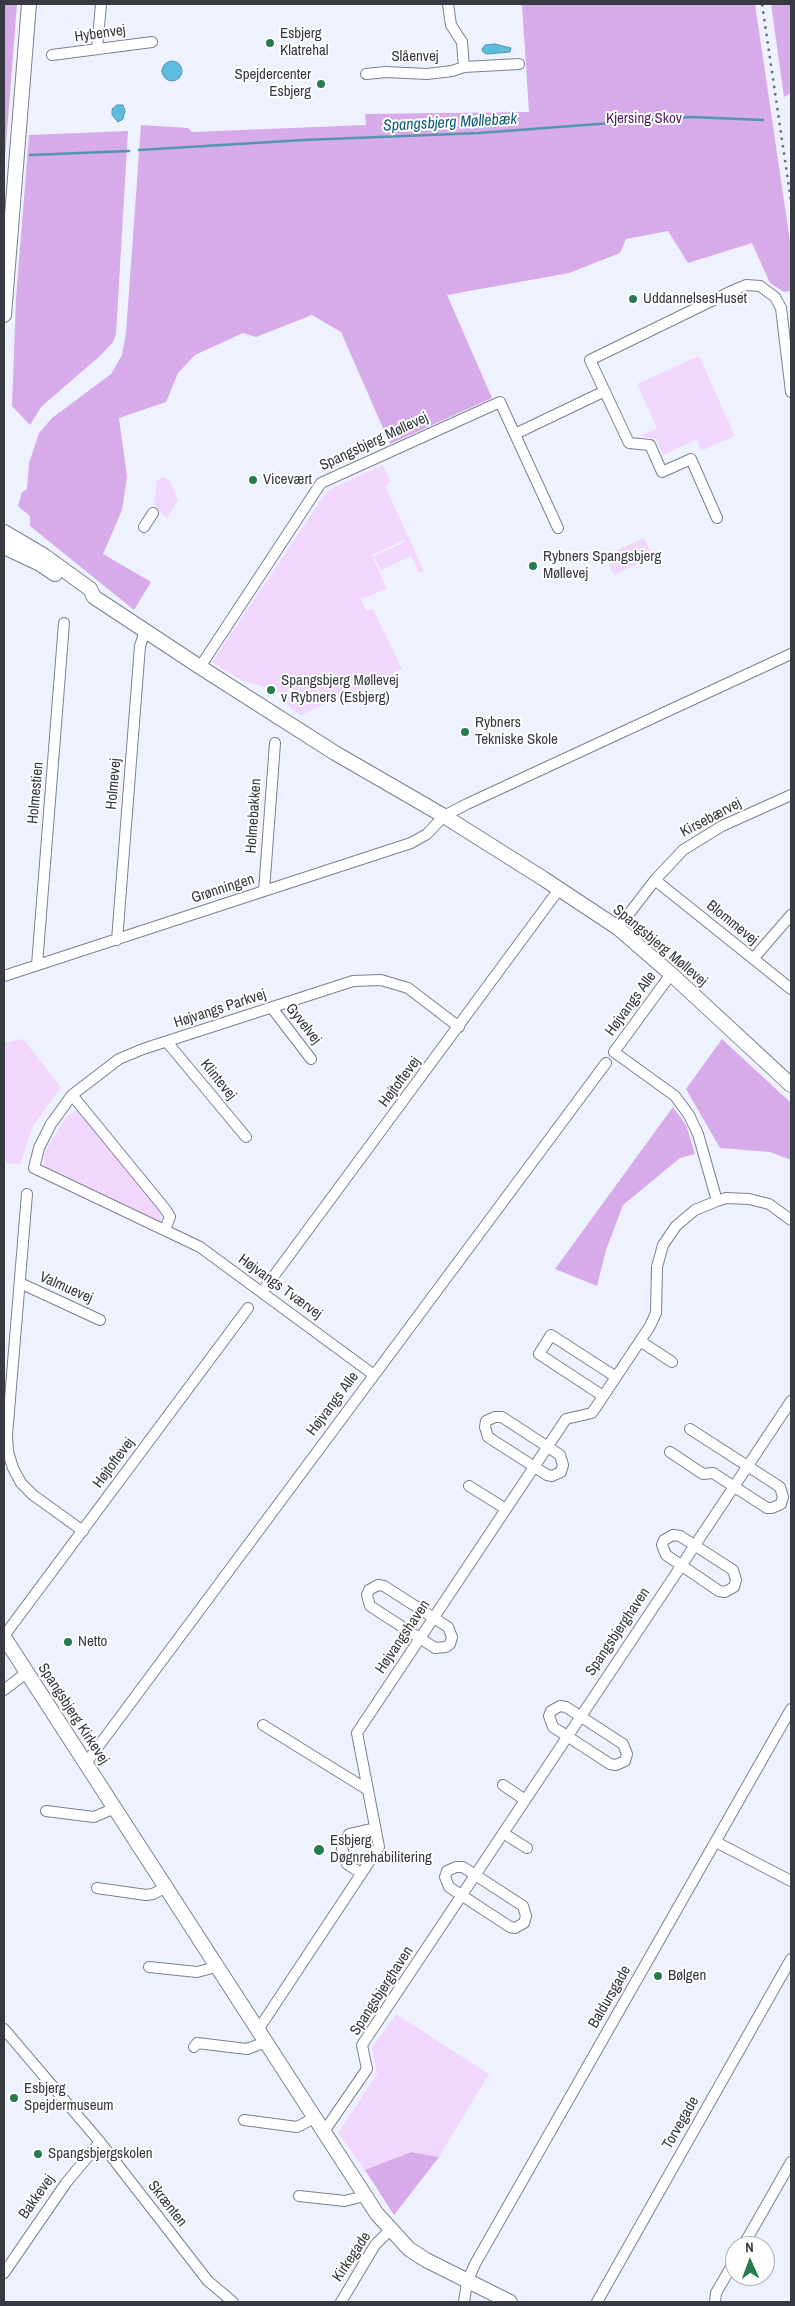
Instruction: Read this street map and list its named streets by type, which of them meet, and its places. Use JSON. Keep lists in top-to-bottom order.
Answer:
{
  "streets": {
    "street": [
      "Hybenvej",
      "Slåenvej",
      "Spangsbjerg Møllevej",
      "Holmevej",
      "Holmestien",
      "Holmebakken",
      "Kirsebærvej",
      "Grønningen",
      "Blommevej",
      "Højvangs Alle",
      "Højvangs Parkvej",
      "Gyvelvej",
      "Klintevej",
      "Højtoftevej",
      "Højvangs Tværvej",
      "Valmuevej",
      "Spangsbjerghaven",
      "Højvangshaven",
      "Spangsbjerg Kirkevej",
      "Baldursgade",
      "Torvegade",
      "Bakkevej",
      "Skrænten",
      "Kirkegade"
    ]
  },
  "crossings": [
    ["Spangsbjerg Møllevej", "Holmevej"],
    ["Spangsbjerg Møllevej", "Kirsebærvej"],
    ["Spangsbjerg Møllevej", "Grønningen"],
    ["Spangsbjerg Møllevej", "Højvangs Alle"],
    ["Spangsbjerg Møllevej", "Højtoftevej"],
    ["Holmevej", "Grønningen"],
    ["Holmestien", "Grønningen"],
    ["Holmebakken", "Grønningen"],
    ["Kirsebærvej", "Blommevej"],
    ["Højvangs Alle", "Højvangs Tværvej"],
    ["Højvangs Alle", "Højvangshaven"],
    ["Højvangs Alle", "Spangsbjerg Kirkevej"],
    ["Højvangs Parkvej", "Gyvelvej"],
    ["Højvangs Parkvej", "Klintevej"],
    ["Højvangs Parkvej", "Højtoftevej"],
    ["Højvangs Parkvej", "Højvangs Tværvej"],
    ["Højtoftevej", "Højvangs Tværvej"],
    ["Højtoftevej", "Spangsbjerg Kirkevej"],
    ["Spangsbjerghaven", "Spangsbjerg Kirkevej"],
    ["Højvangshaven", "Spangsbjerg Kirkevej"],
    ["Spangsbjerg Kirkevej", "Baldursgade"],
    ["Spangsbjerg Kirkevej", "Kirkegade"],
    ["Bakkevej", "Skrænten"]
  ],
  "water": ["Spangsbjerg Møllebæk"],
  "parks": ["Kjersing Skov"],
  "places": [
    "Esbjerg Klatrehal",
    "Spejdercenter Esbjerg",
    "UddannelsesHuset",
    "Vicevært",
    "Rybners Spangsbjerg Møllevej",
    "Spangsbjerg Møllevej v Rybners (Esbjerg)",
    "Rybners Tekniske Skole",
    "Netto",
    "Esbjerg Døgnrehabilitering",
    "Bølgen",
    "Esbjerg Spejdermuseum",
    "Spangsbjergskolen"
  ],
  "north": "top"
}
